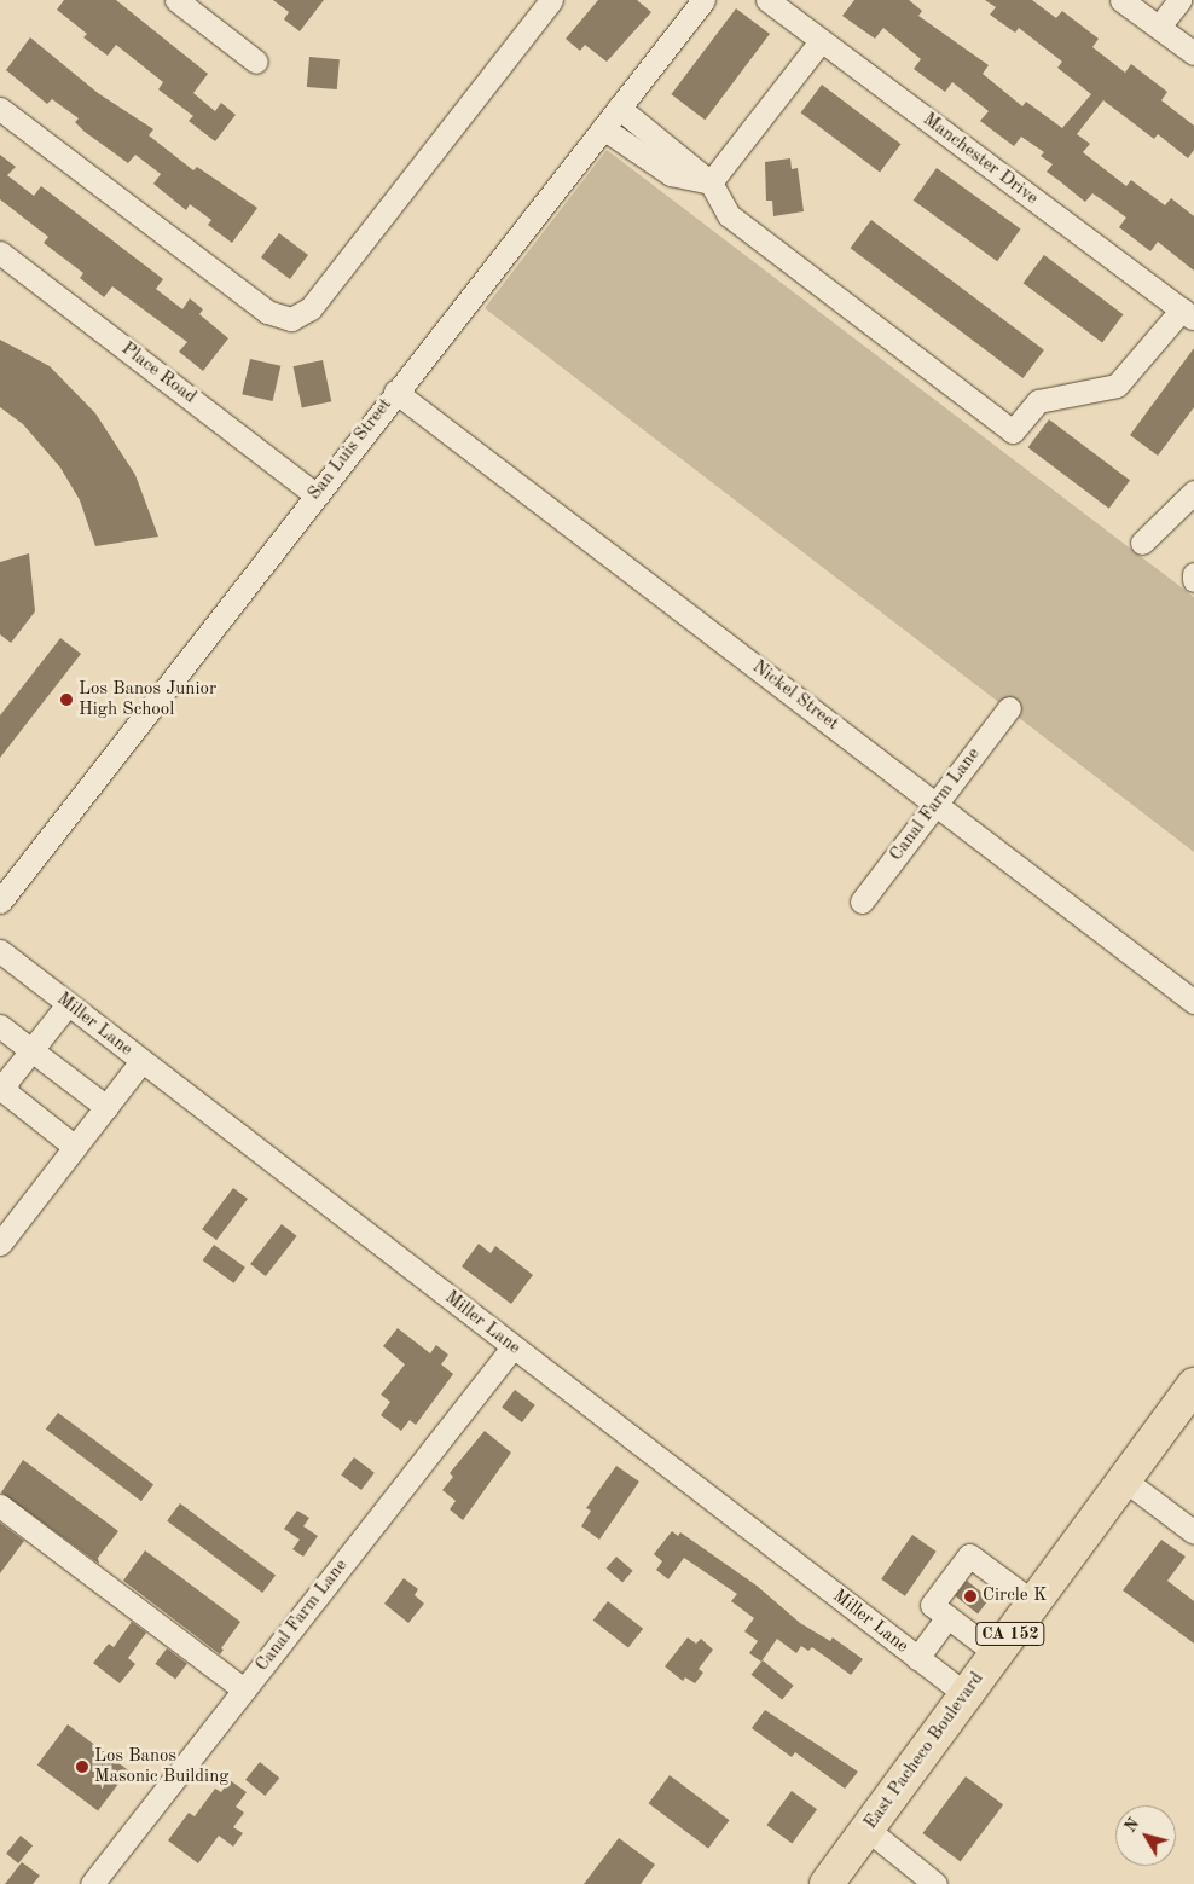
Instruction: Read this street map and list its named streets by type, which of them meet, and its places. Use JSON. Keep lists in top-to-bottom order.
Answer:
{
  "streets": {
    "highway": ["CA 152", "East Pacheco Boulevard"],
    "street": [
      "Manchester Drive",
      "Place Road",
      "San Luis Street",
      "Nickel Street",
      "Canal Farm Lane",
      "Miller Lane"
    ]
  },
  "crossings": [
    ["Place Road", "San Luis Street"],
    ["San Luis Street", "Nickel Street"],
    ["Nickel Street", "Canal Farm Lane"],
    ["Canal Farm Lane", "Miller Lane"],
    ["Miller Lane", "East Pacheco Boulevard"]
  ],
  "places": ["Los Banos Junior High School", "Circle K", "Los Banos Masonic Building"],
  "north": "top left"
}
